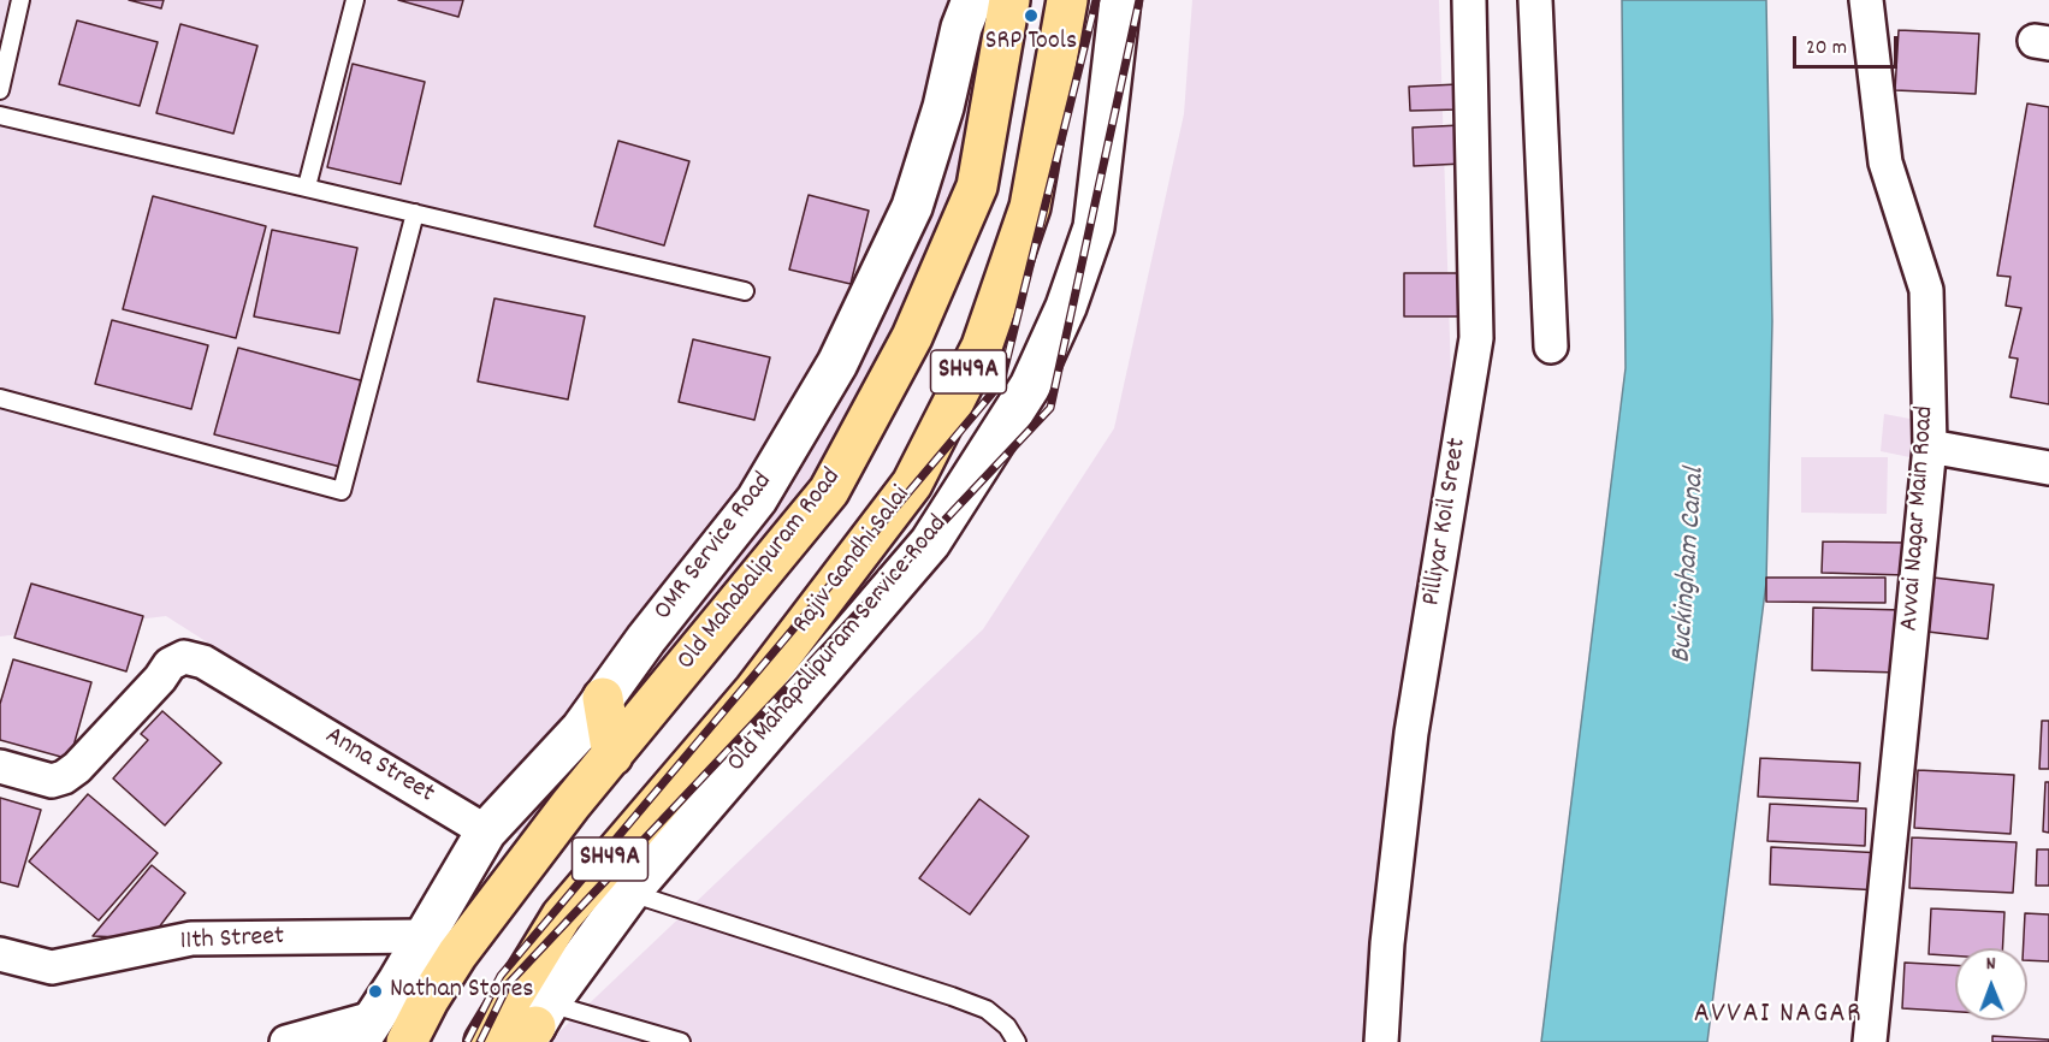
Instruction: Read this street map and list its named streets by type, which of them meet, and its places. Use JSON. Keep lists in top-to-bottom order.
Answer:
{
  "streets": {
    "main road": ["SH49A", "Rajiv Gandhi Salai", "Old Mahabalipuram Road"],
    "street": [
      "Avvai Nagar Main Road",
      "Pilliyar Koil Sreet",
      "OMR Service Road",
      "Old Mahapalipuram Service Road",
      "Anna Street",
      "11th Street"
    ]
  },
  "crossings": [
    ["OMR Service Road", "Anna Street"],
    ["OMR Service Road", "11th Street"]
  ],
  "districts": ["AVVAI NAGAR"],
  "water": ["Buckingham Canal"],
  "places": ["SRP Tools", "Nathan Stores"],
  "scale_bar": "20 m",
  "north": "top"
}
